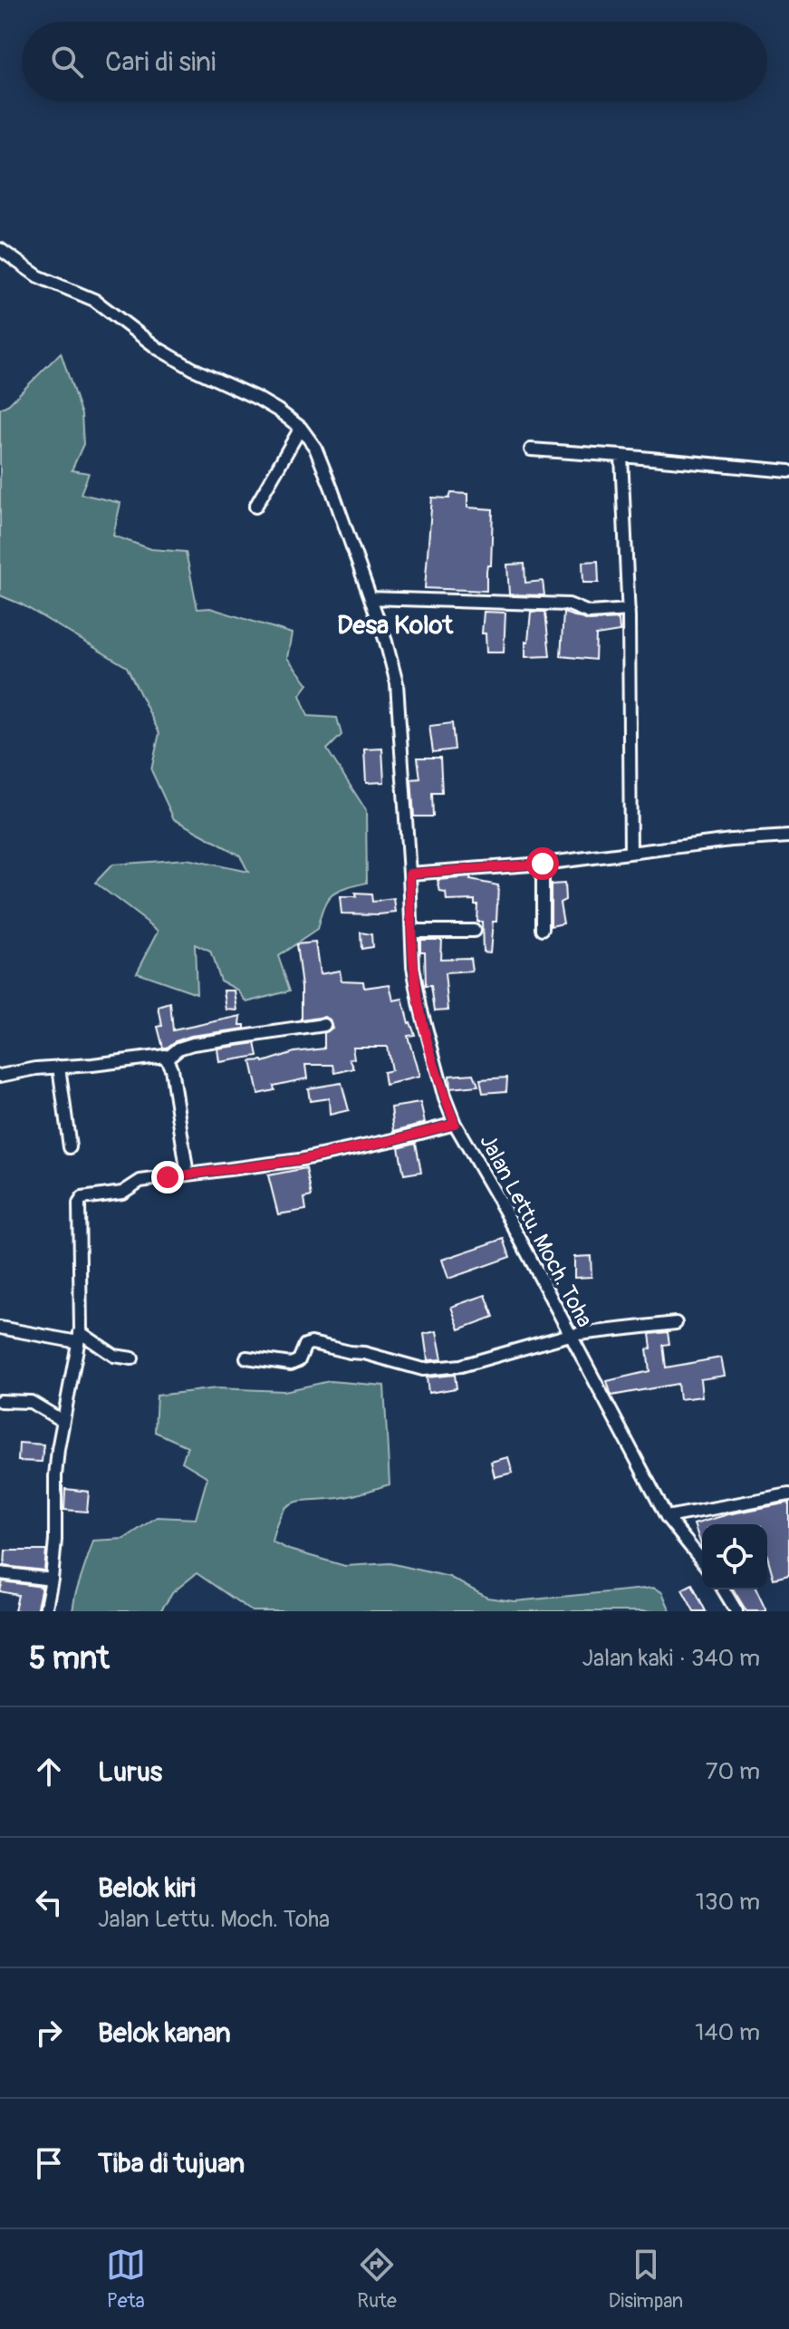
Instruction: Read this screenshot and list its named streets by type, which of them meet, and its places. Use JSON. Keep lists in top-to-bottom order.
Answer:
{
  "streets": {
    "street": ["Jalan Lettu. Moch. Toha"]
  },
  "districts": ["Desa Kolot"],
  "page": {
    "search": "Cari di sini",
    "heading": ["5 mnt", "Jalan kaki · 340 m"],
    "list": [
      ["Lurus", "70 m"],
      ["Belok kiri", "Jalan Lettu. Moch. Toha", "130 m"],
      ["Belok kanan", "140 m"],
      "Tiba di tujuan"
    ],
    "nav": ["Peta", "Rute", "Disimpan"]
  }
}
